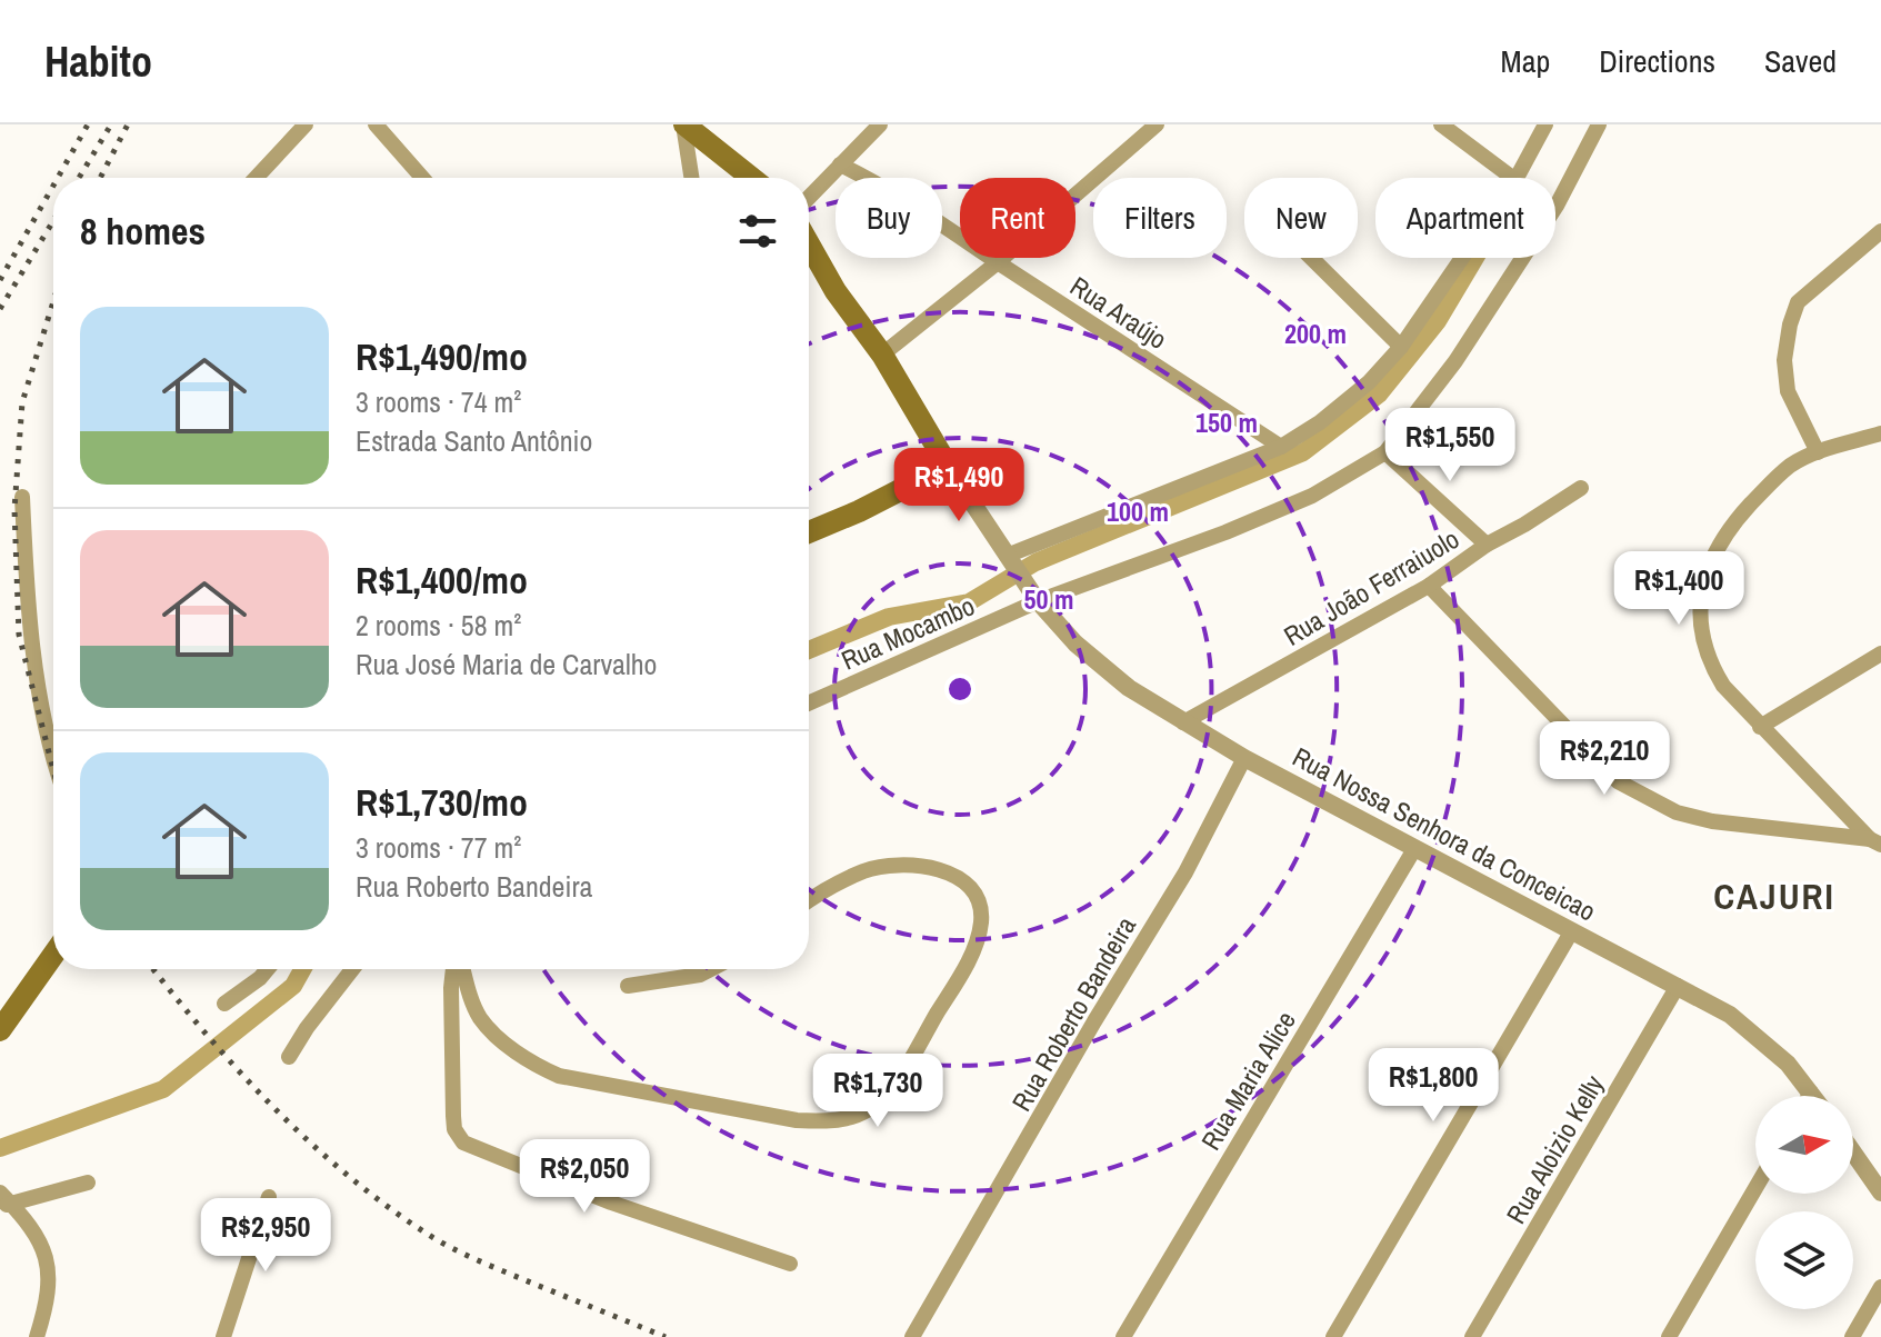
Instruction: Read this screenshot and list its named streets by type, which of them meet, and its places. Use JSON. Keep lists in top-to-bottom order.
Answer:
{
  "streets": {
    "street": [
      "Rua Araújo",
      "Rua João Ferraiuolo",
      "Rua Mocambo",
      "Rua Nossa Senhora da Conceicao",
      "Rua Roberto Bandeira",
      "Rua Maria Alice",
      "Rua Aloizio Kelly"
    ]
  },
  "crossings": [
    ["Rua João Ferraiuolo", "Rua Nossa Senhora da Conceicao"],
    ["Rua Mocambo", "Rua Nossa Senhora da Conceicao"],
    ["Rua Nossa Senhora da Conceicao", "Rua Roberto Bandeira"],
    ["Rua Nossa Senhora da Conceicao", "Rua Maria Alice"],
    ["Rua Nossa Senhora da Conceicao", "Rua Aloizio Kelly"]
  ],
  "districts": ["CAJURI"],
  "north": "right",
  "page": {
    "header": "Habito",
    "nav": ["Map", "Directions", "Saved"],
    "chip": [
      "Buy",
      "Rent",
      "Filters",
      "New",
      "Apartment"
    ],
    "heading": "8 homes",
    "list": [
      {
        "name": "R$1,490/mo",
        "note": "3 rooms · 74 m² · Estrada Santo Antônio"
      },
      {
        "name": "R$1,400/mo",
        "note": "2 rooms · 58 m² · Rua José Maria de Carvalho"
      },
      {
        "name": "R$1,730/mo",
        "note": "3 rooms · 77 m² · Rua Roberto Bandeira"
      }
    ],
    "price": [
      "R$1,550",
      "R$1,490",
      "R$1,400",
      "R$2,210",
      "R$1,800",
      "R$1,730",
      "R$2,050",
      "R$2,950"
    ]
  },
  "rings": [
    "200 m",
    "150 m",
    "100 m",
    "50 m"
  ]
}
